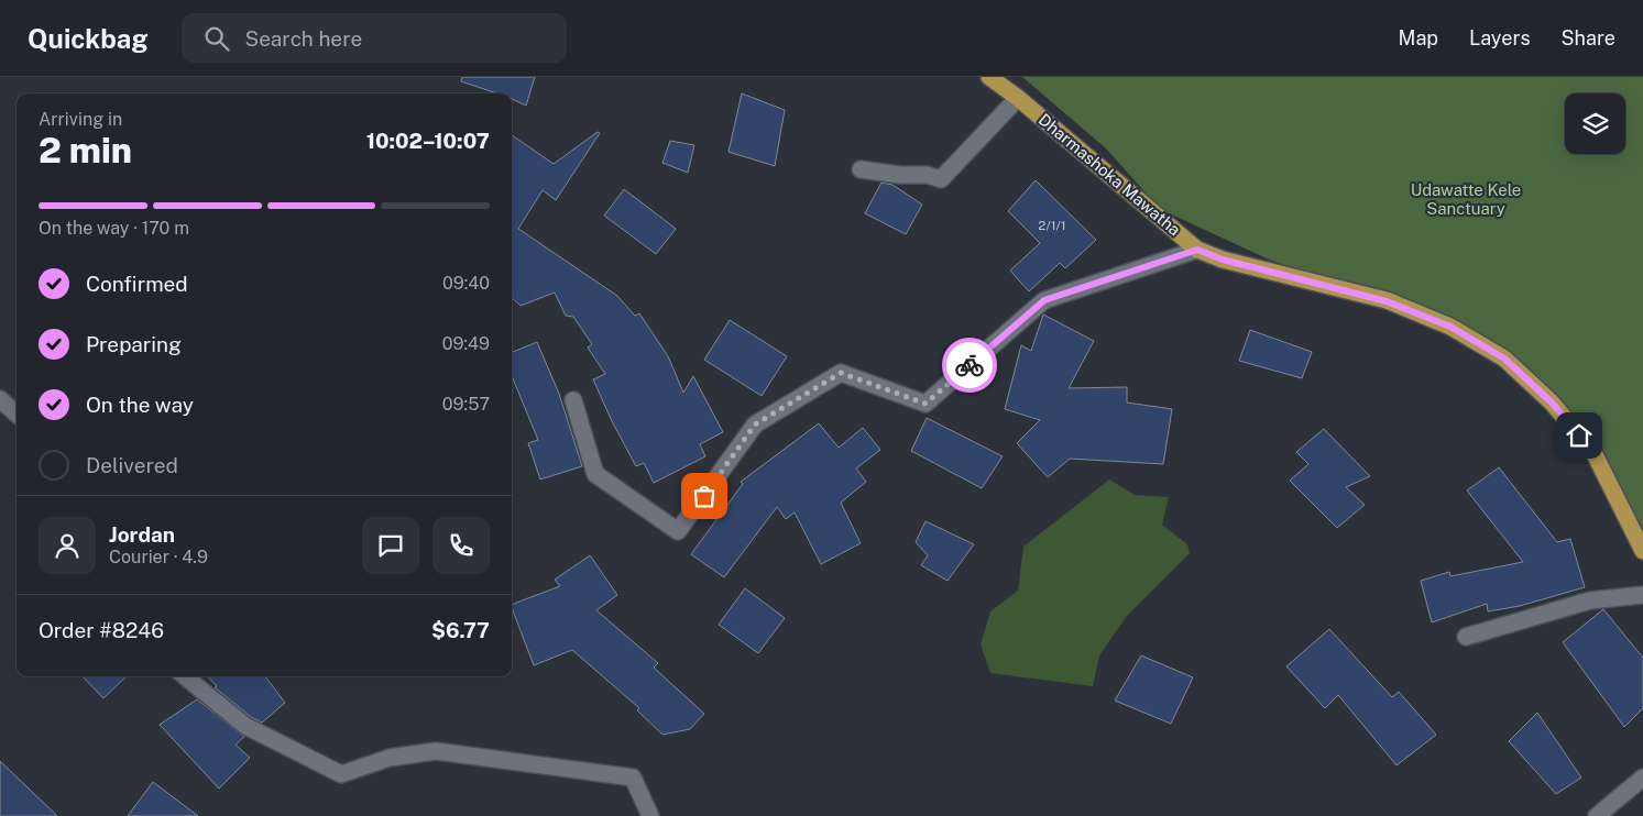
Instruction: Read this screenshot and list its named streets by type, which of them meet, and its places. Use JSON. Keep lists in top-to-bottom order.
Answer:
{
  "streets": {
    "main road": ["Dharmashoka Mawatha"]
  },
  "parks": ["Udawatte Kele Sanctuary"],
  "house_numbers": ["2/1/1"],
  "page": {
    "header": "Quickbag",
    "search": "Search here",
    "nav": ["Map", "Layers", "Share"],
    "heading": ["2 min", "Arriving in", "10:02–10:07"],
    "panel": [
      "Jordan",
      "Courier · 4.9",
      "Order #8246",
      "$6.77"
    ],
    "bar": "On the way · 170 m",
    "list": [
      ["Confirmed", "09:40"],
      ["Preparing", "09:49"],
      ["On the way", "09:57"],
      "Delivered"
    ]
  }
}
